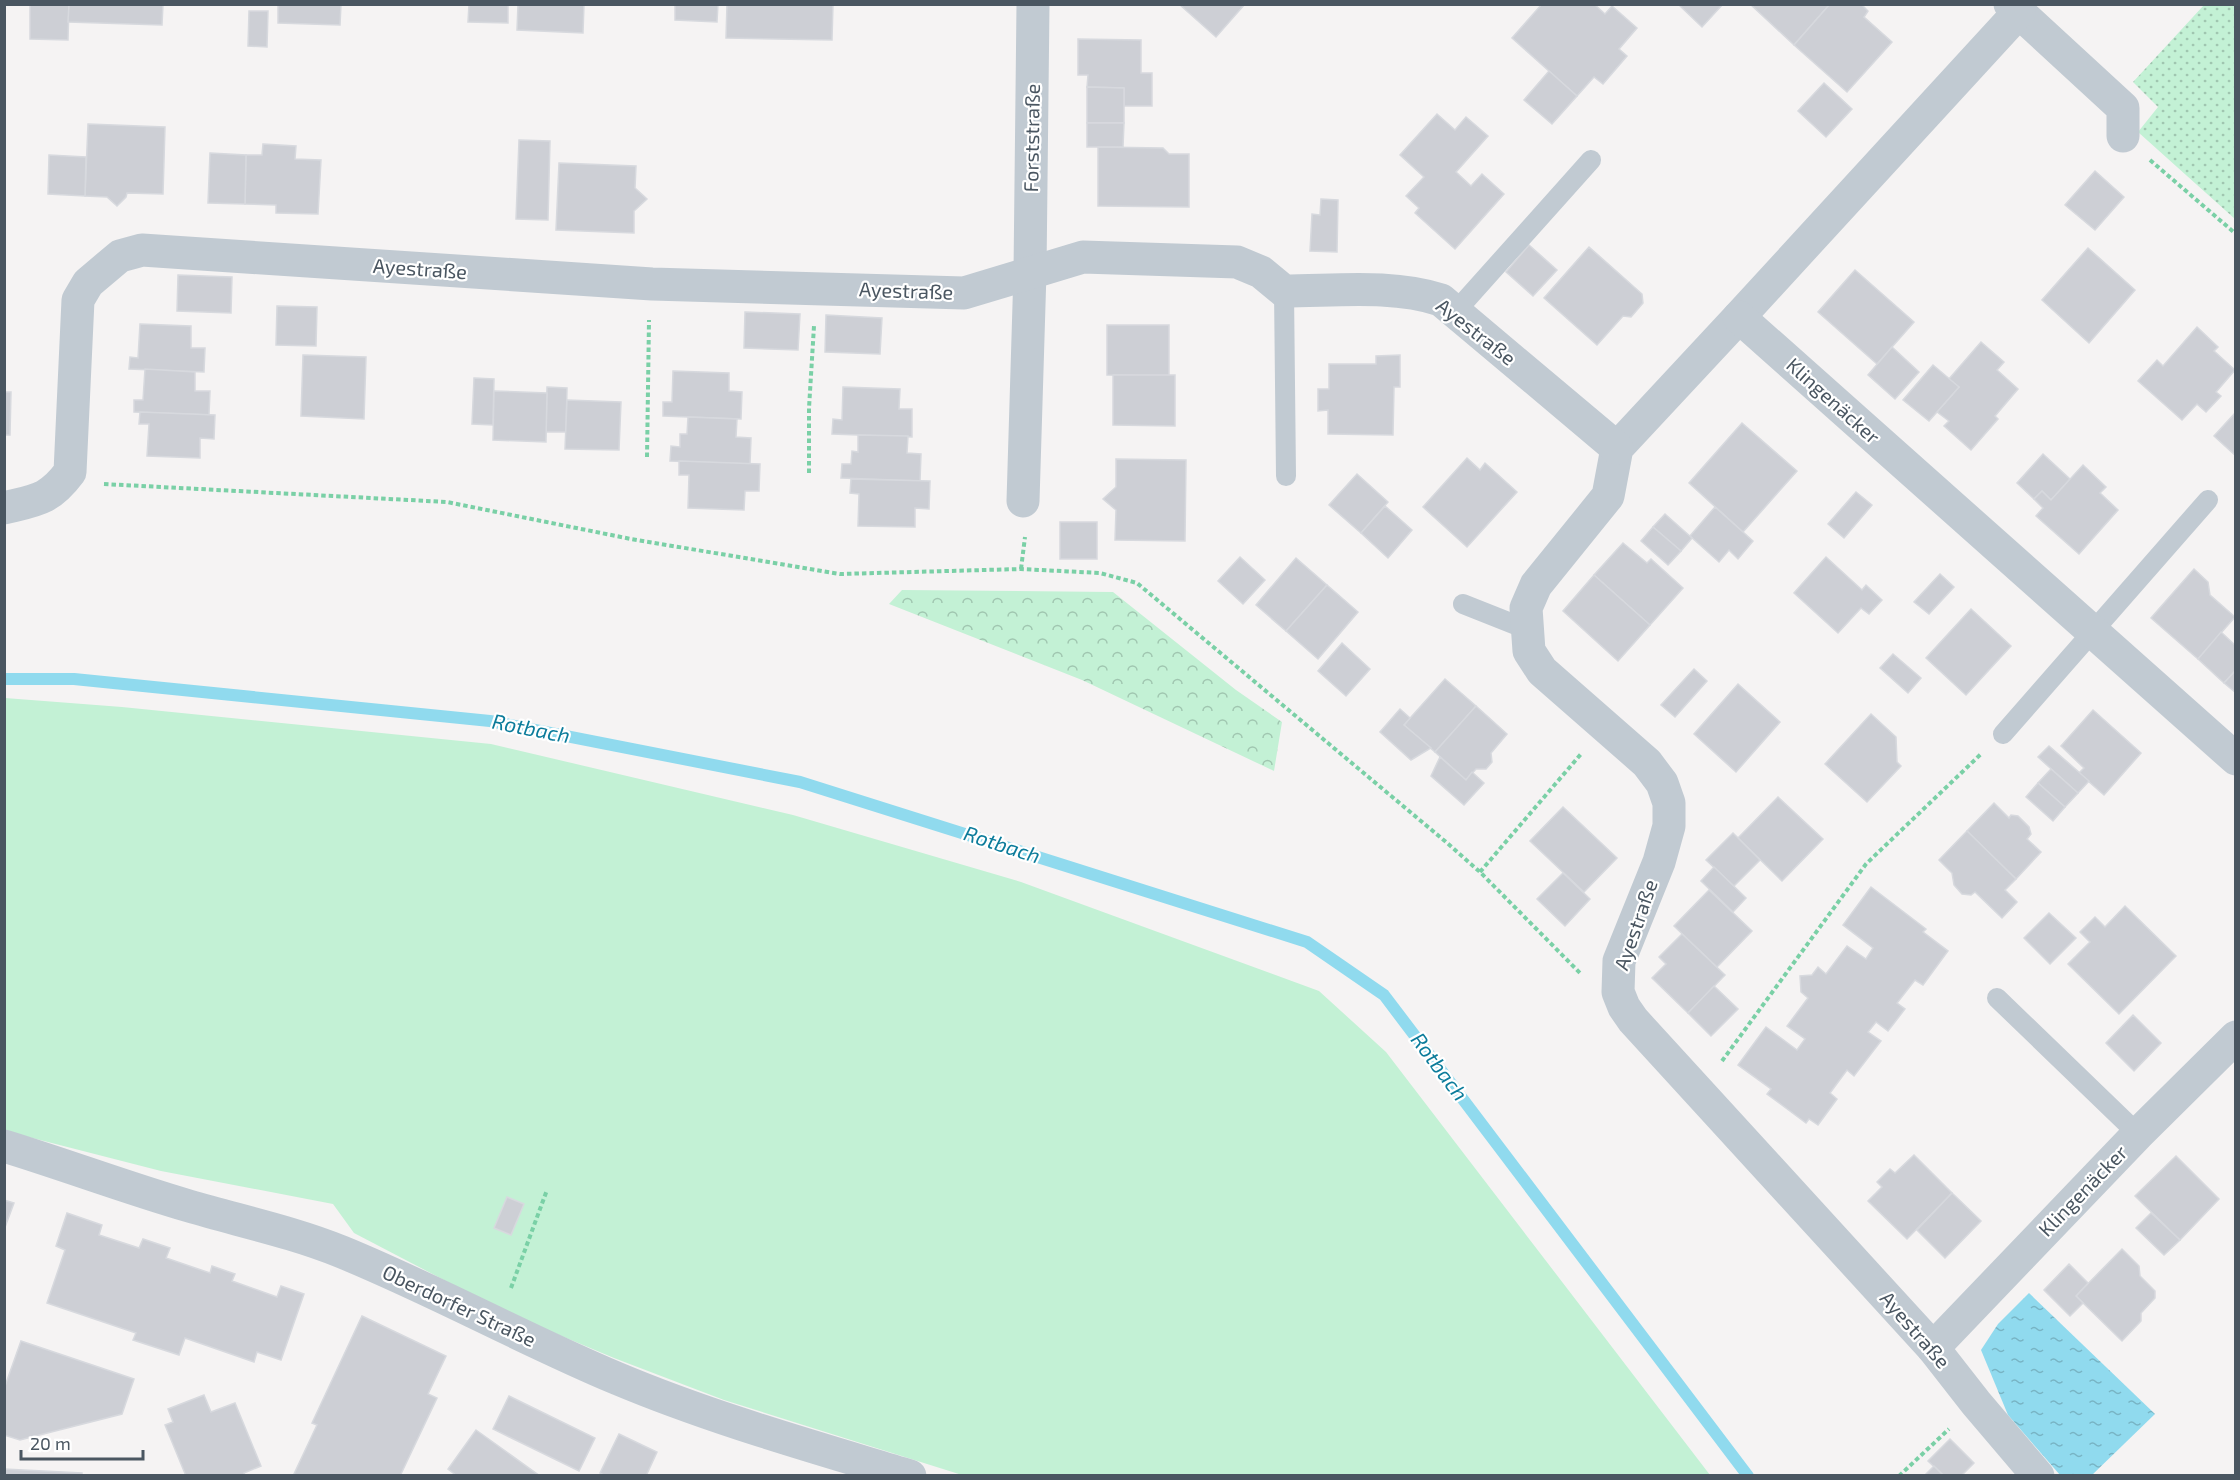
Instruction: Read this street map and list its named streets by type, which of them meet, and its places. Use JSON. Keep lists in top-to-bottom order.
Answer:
{
  "streets": {
    "street": [
      "Forststraße",
      "Ayestraße",
      "Klingenäcker",
      "Oberdorfer Straße"
    ]
  },
  "crossings": [
    ["Forststraße", "Ayestraße"],
    ["Ayestraße", "Klingenäcker"]
  ],
  "water": ["Rotbach"],
  "scale_bar": "20 m"
}
